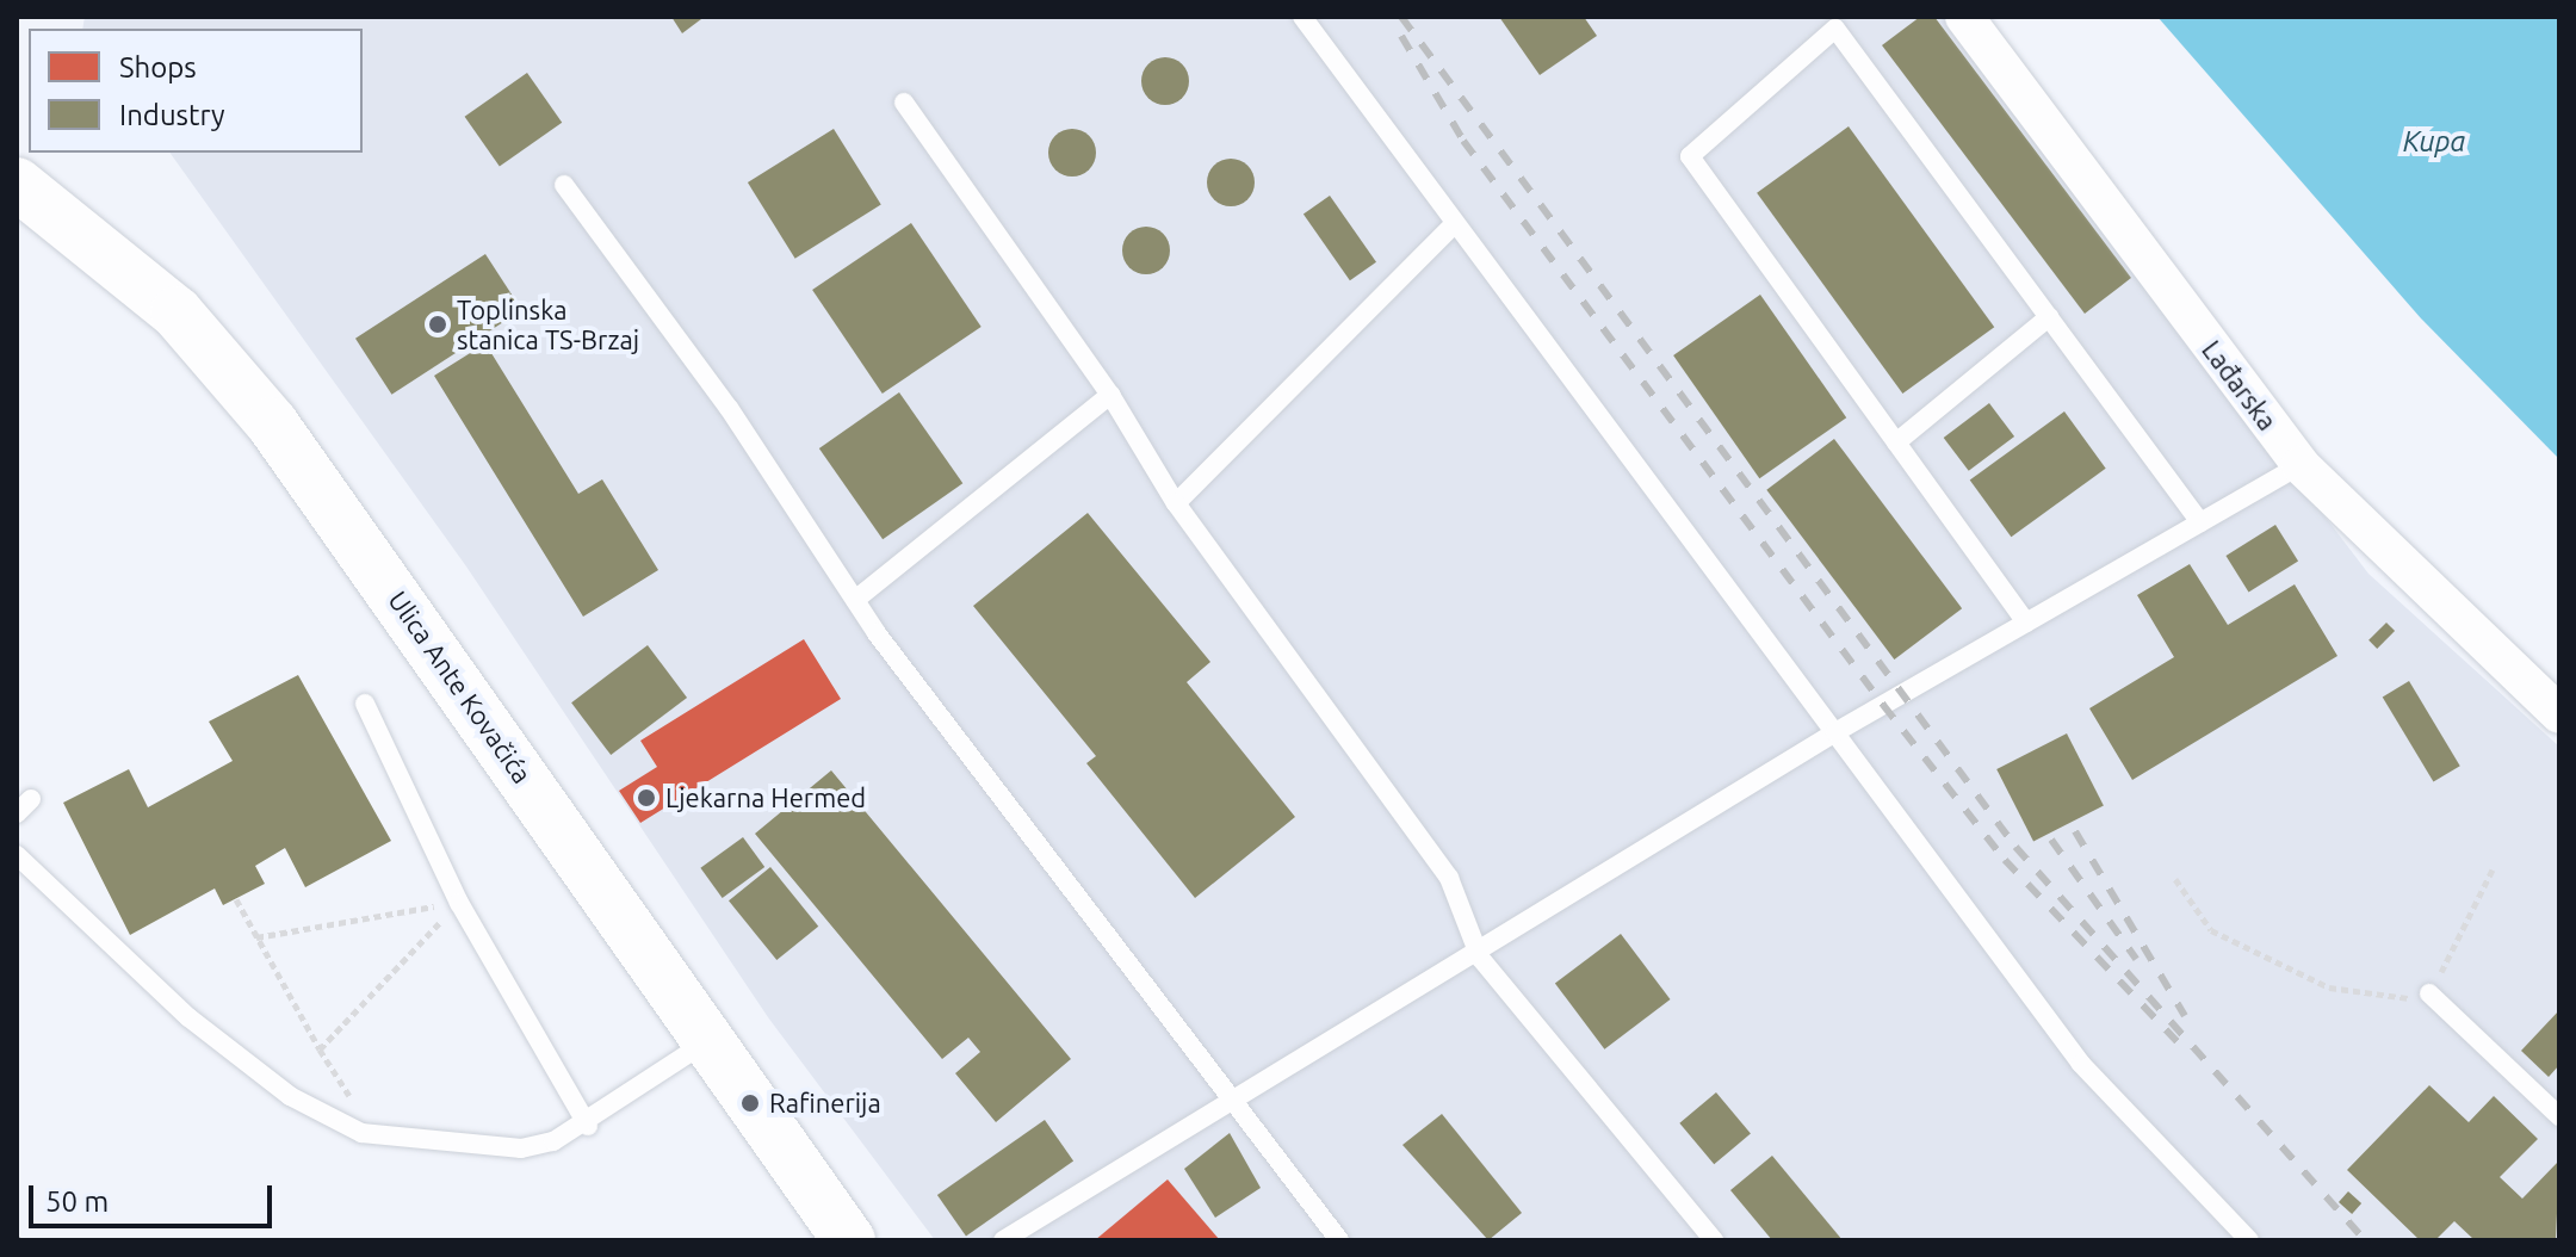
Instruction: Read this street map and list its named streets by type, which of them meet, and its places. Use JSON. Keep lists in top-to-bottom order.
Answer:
{
  "streets": {
    "main road": ["Ulica Ante Kovačića"],
    "street": ["Lađarska"]
  },
  "water": ["Kupa"],
  "places": ["Toplinska stanica TS-Brzaj", "Ljekarna Hermed", "Rafinerija"],
  "legend": ["Shops", "Industry"],
  "scale_bar": "50 m"
}
